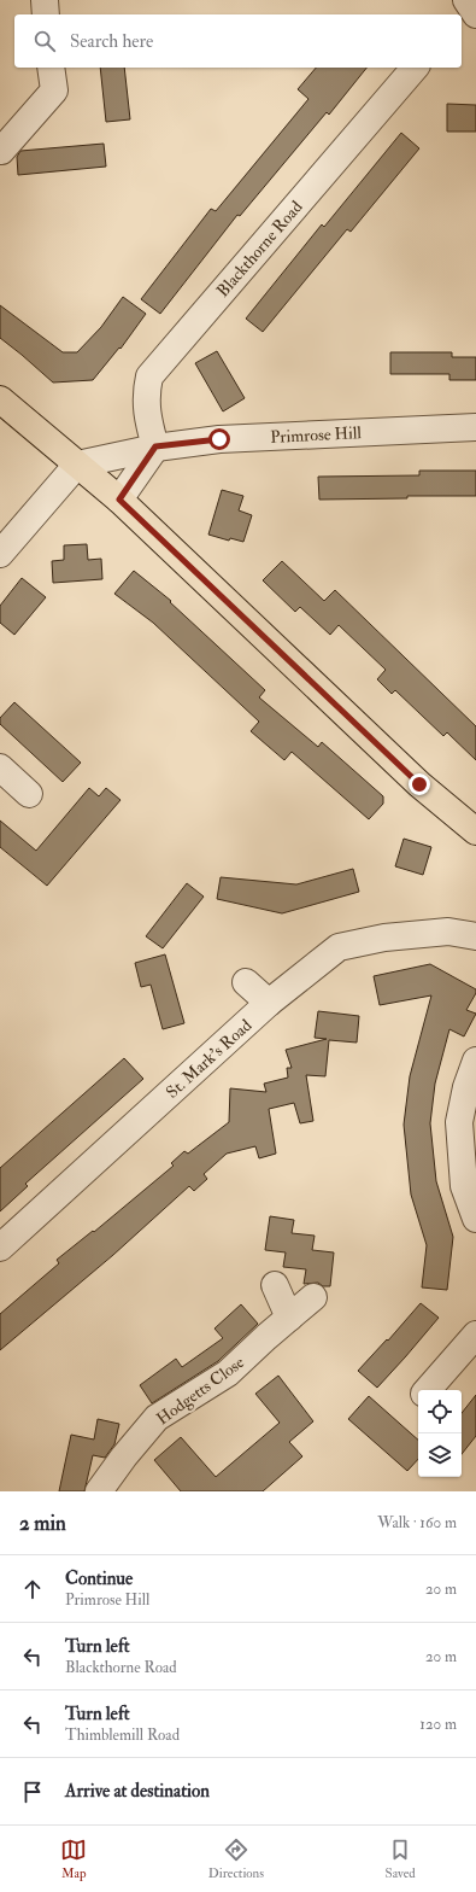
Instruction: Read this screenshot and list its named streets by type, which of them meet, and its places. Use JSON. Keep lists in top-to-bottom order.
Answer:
{
  "streets": {
    "street": [
      "Blackthorne Road",
      "Primrose Hill",
      "St. Mark's Road",
      "Hodgetts Close"
    ]
  },
  "crossings": [
    ["Blackthorne Road", "Primrose Hill"]
  ],
  "page": {
    "search": "Search here",
    "heading": ["2 min", "Walk · 160 m"],
    "list": [
      ["Continue", "Primrose Hill", "20 m"],
      ["Turn left", "Blackthorne Road", "20 m"],
      ["Turn left", "Thimblemill Road", "120 m"],
      "Arrive at destination"
    ],
    "nav": ["Map", "Directions", "Saved"]
  }
}
